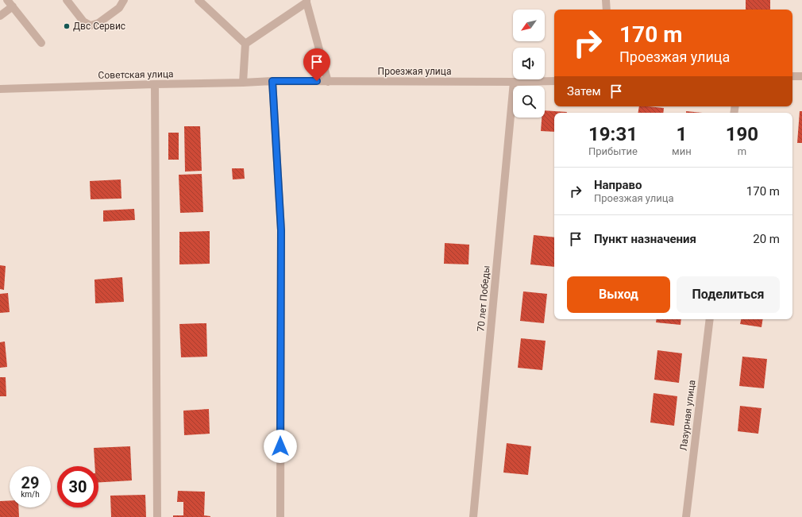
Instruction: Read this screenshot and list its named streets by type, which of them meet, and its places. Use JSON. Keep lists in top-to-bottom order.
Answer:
{
  "streets": {
    "street": [
      "Проезжая улица",
      "Советская улица",
      "70 лет Победы",
      "Лазурная улица"
    ]
  },
  "crossings": [
    ["Проезжая улица", "Советская улица"],
    ["Проезжая улица", "70 лет Победы"]
  ],
  "places": ["Двс Сервис"],
  "north": "bottom left",
  "page": {
    "turn": ["170 m", "Проезжая улица"],
    "then": "Затем",
    "eta": [
      "19:31",
      "Прибытие",
      "1",
      "мин",
      "190",
      "m"
    ],
    "list": [
      {
        "name": "Направо",
        "note": "Проезжая улица",
        "value": "170 m"
      },
      {
        "name": "Пункт назначения",
        "value": "20 m"
      }
    ],
    "buttons": ["Выход", "Поделиться"],
    "speed": "29 km/h",
    "limit": "30"
  }
}
